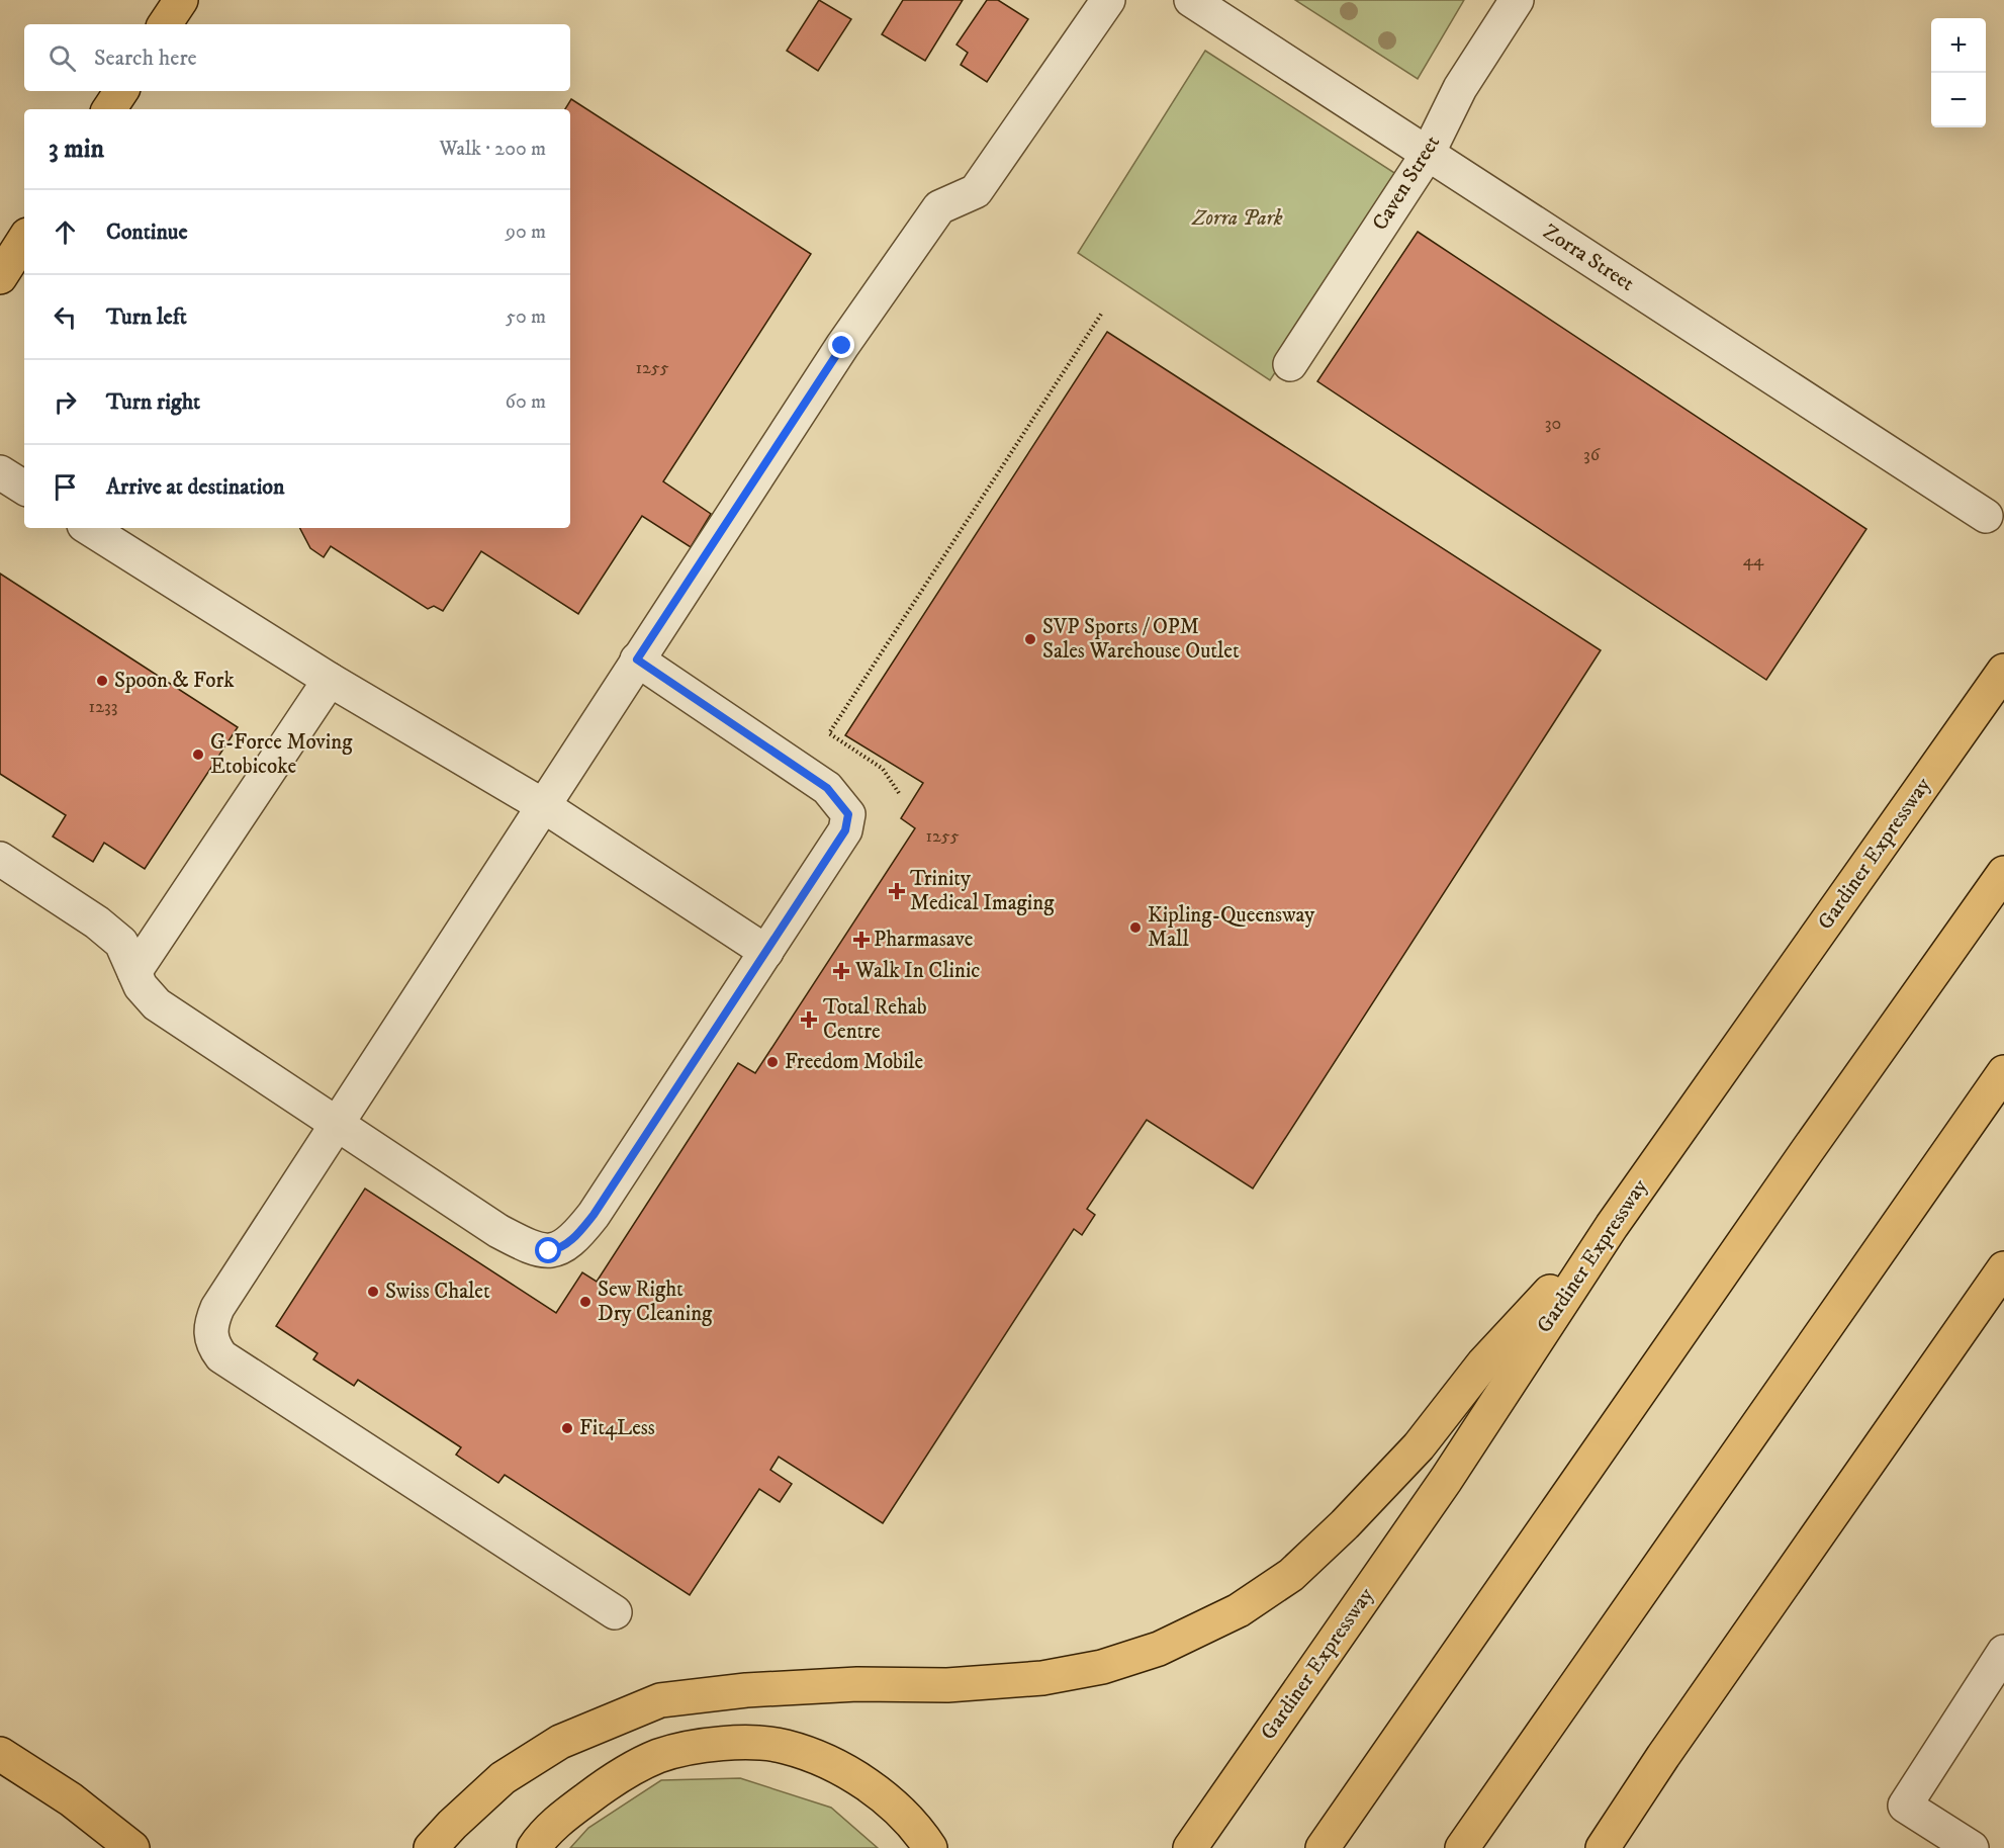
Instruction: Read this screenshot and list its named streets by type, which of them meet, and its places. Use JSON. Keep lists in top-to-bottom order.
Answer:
{
  "streets": {
    "main road": ["Gardiner Expressway"],
    "street": ["Caven Street", "Zorra Street"]
  },
  "crossings": [
    ["Caven Street", "Zorra Street"]
  ],
  "parks": ["Zorra Park"],
  "places": {
    "other": [
      "SVP Sports / OPM Sales Warehouse Outlet",
      "Spoon & Fork",
      "G-Force Moving Etobicoke",
      "Kipling-Queensway Mall",
      "Freedom Mobile",
      "Swiss Chalet",
      "Sew Right Dry Cleaning",
      "Fit4Less"
    ],
    "health": [
      "Trinity Medical Imaging",
      "Pharmasave",
      "Walk In Clinic",
      "Total Rehab Centre"
    ]
  },
  "house_numbers": [
    "1255",
    "30",
    "36",
    "44",
    "1233",
    "1255"
  ],
  "page": {
    "map_buttons": ["+", "−"],
    "search": "Search here",
    "heading": ["3 min", "Walk · 200 m"],
    "list": [
      ["Continue", "90 m"],
      ["Turn left", "50 m"],
      ["Turn right", "60 m"],
      "Arrive at destination"
    ]
  }
}
